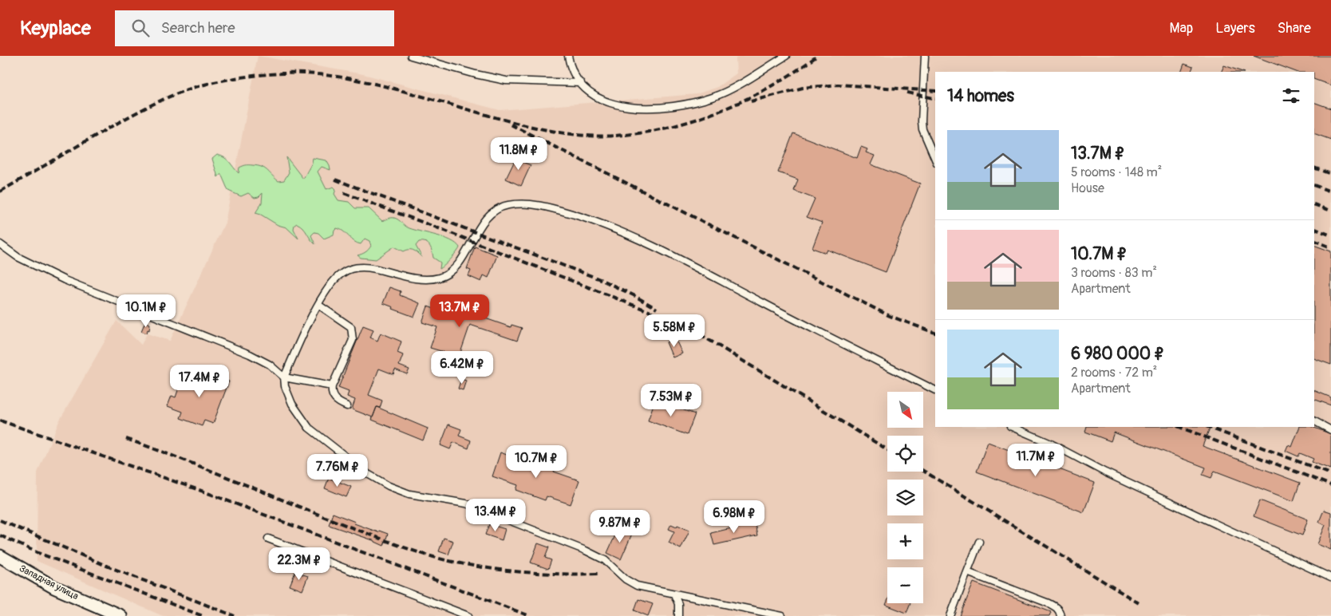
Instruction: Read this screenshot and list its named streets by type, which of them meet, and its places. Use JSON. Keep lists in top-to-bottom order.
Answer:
{
  "streets": {
    "street": ["Западная улица"]
  },
  "north": "bottom right",
  "page": {
    "header": "Keyplace",
    "search": "Search here",
    "nav": ["Map", "Layers", "Share"],
    "heading": "14 homes",
    "list": [
      {
        "name": "13.7M ₽",
        "note": "5 rooms · 148 m² · House"
      },
      {
        "name": "10.7M ₽",
        "note": "3 rooms · 83 m² · Apartment"
      },
      {
        "name": "6 980 000 ₽",
        "note": "2 rooms · 72 m² · Apartment"
      }
    ],
    "price": [
      "11.8M ₽",
      "10.1M ₽",
      "13.7M ₽",
      "5.58M ₽",
      "6.42M ₽",
      "17.4M ₽",
      "7.53M ₽",
      "11.7M ₽",
      "10.7M ₽",
      "7.76M ₽",
      "13.4M ₽",
      "6.98M ₽",
      "9.87M ₽",
      "22.3M ₽"
    ],
    "map_buttons": ["+", "−"]
  }
}
